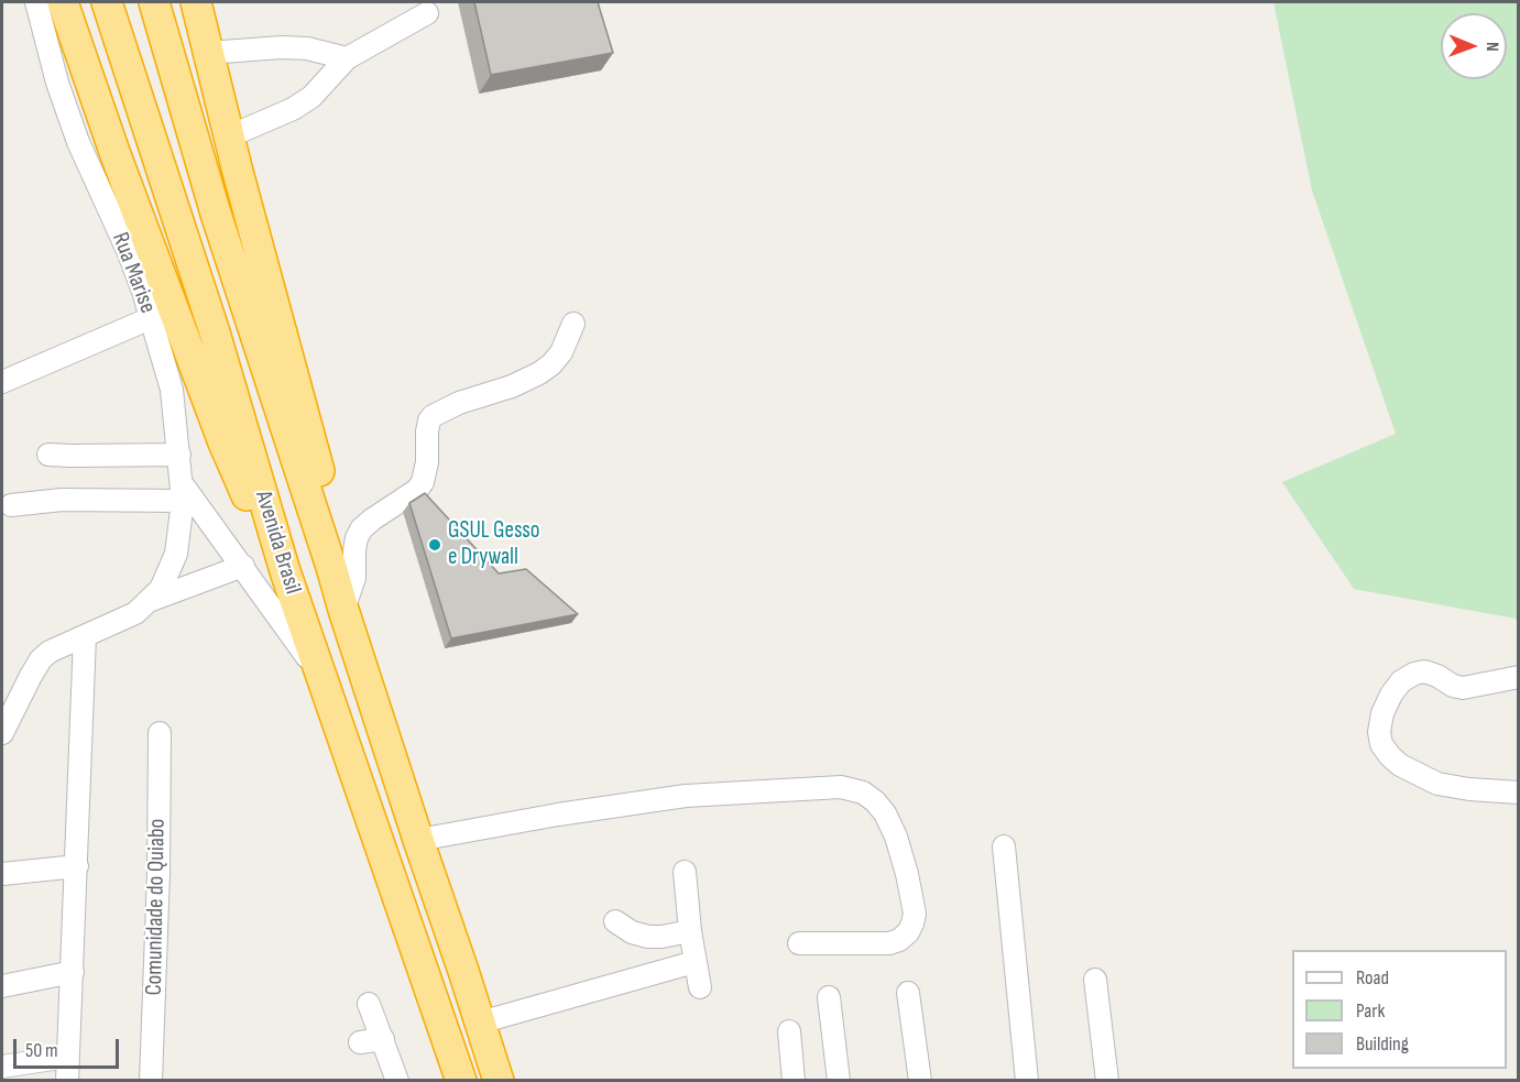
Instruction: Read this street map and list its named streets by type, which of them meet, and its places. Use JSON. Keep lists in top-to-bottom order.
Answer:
{
  "streets": {
    "highway": ["Avenida Brasil"],
    "street": ["Rua Marise", "Comunidade do Quiabo"]
  },
  "places": ["GSUL Gesso e Drywall"],
  "legend": ["Road", "Park", "Building"],
  "scale_bar": "50 m",
  "north": "right"
}
